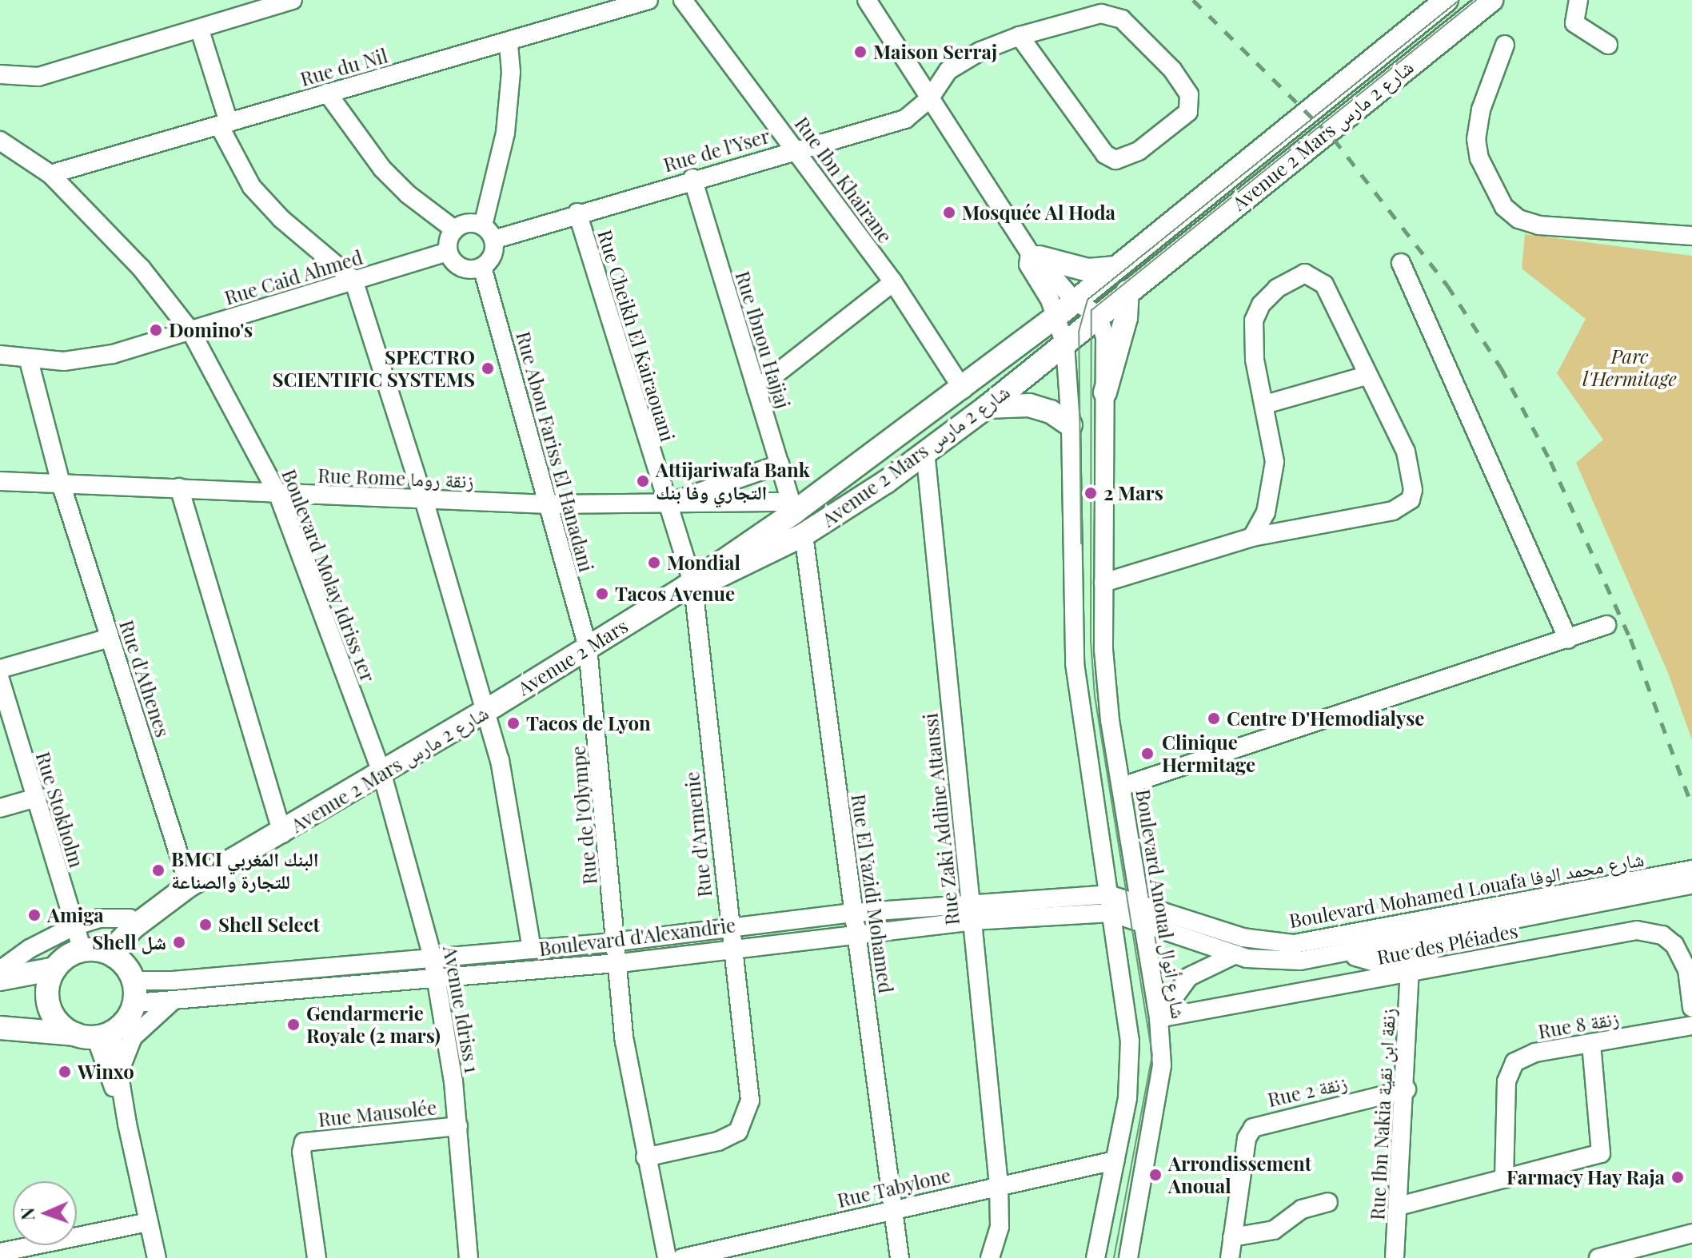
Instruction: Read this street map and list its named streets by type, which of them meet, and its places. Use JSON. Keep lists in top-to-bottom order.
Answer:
{
  "streets": {
    "main road": ["Avenue 2 Mars شارع 2 مارس", "Avenue 2 Mars"],
    "street": [
      "Rue du Nil",
      "Rue de l'Yser",
      "Rue Ibn Khairane",
      "Rue Caid Ahmed",
      "Rue Cheikh El Kairaouani",
      "Rue Ibnou Hajjaj",
      "Rue Abou Fariss El Hanadani",
      "Rue Rome زنقة روما",
      "Boulevard Molay Idriss 1er",
      "Rue d'Athenes",
      "Rue Stokholm",
      "Rue de l'Olympe",
      "Rue Zaki Addine Attaussi",
      "Rue d'Armenie",
      "Boulevard Mohamed Louafa شارع محمد الوفا",
      "Rue El Yazidi Mohamed",
      "Boulevard Anoual شارع أنوال",
      "Boulevard d'Alexandrie",
      "Rue des Pléiades",
      "Avenue Idriss 1",
      "Rue 8 زنقة",
      "Rue 2 زنقة",
      "Rue Mausolée",
      "Rue Ibn Nakia زنقة ابن نقية",
      "Rue Tabylone"
    ]
  },
  "crossings": [
    ["Rue du Nil", "Boulevard Molay Idriss 1er"],
    ["Avenue 2 Mars شارع 2 مارس", "Rue Ibn Khairane"],
    ["Avenue 2 Mars شارع 2 مارس", "Rue Cheikh El Kairaouani"],
    ["Avenue 2 Mars شارع 2 مارس", "Rue Ibnou Hajjaj"],
    ["Avenue 2 Mars شارع 2 مارس", "Rue Rome زنقة روما"],
    ["Avenue 2 Mars شارع 2 مارس", "Boulevard Molay Idriss 1er"],
    ["Avenue 2 Mars شارع 2 مارس", "Avenue 2 Mars"],
    ["Avenue 2 Mars شارع 2 مارس", "Rue d'Athenes"],
    ["Avenue 2 Mars شارع 2 مارس", "Rue Stokholm"],
    ["Avenue 2 Mars شارع 2 مارس", "Rue Zaki Addine Attaussi"],
    ["Avenue 2 Mars شارع 2 مارس", "Rue d'Armenie"],
    ["Avenue 2 Mars شارع 2 مارس", "Rue El Yazidi Mohamed"],
    ["Avenue 2 Mars شارع 2 مارس", "Boulevard Anoual شارع أنوال"],
    ["Avenue 2 Mars شارع 2 مارس", "Boulevard d'Alexandrie"],
    ["Avenue 2 Mars شارع 2 مارس", "Avenue Idriss 1"],
    ["Rue de l'Yser", "Rue Ibn Khairane"],
    ["Rue de l'Yser", "Rue Caid Ahmed"],
    ["Rue de l'Yser", "Rue Cheikh El Kairaouani"],
    ["Rue de l'Yser", "Rue Ibnou Hajjaj"],
    ["Rue de l'Yser", "Rue Abou Fariss El Hanadani"],
    ["Rue Caid Ahmed", "Rue Abou Fariss El Hanadani"],
    ["Rue Caid Ahmed", "Boulevard Molay Idriss 1er"],
    ["Rue Caid Ahmed", "Rue d'Athenes"],
    ["Rue Cheikh El Kairaouani", "Rue Rome زنقة روما"],
    ["Rue Cheikh El Kairaouani", "Avenue 2 Mars"],
    ["Rue Cheikh El Kairaouani", "Rue d'Armenie"],
    ["Rue Ibnou Hajjaj", "Rue Rome زنقة روما"],
    ["Rue Abou Fariss El Hanadani", "Rue Rome زنقة روما"],
    ["Rue Abou Fariss El Hanadani", "Avenue 2 Mars"],
    ["Rue Abou Fariss El Hanadani", "Rue de l'Olympe"],
    ["Rue Rome زنقة روما", "Boulevard Molay Idriss 1er"],
    ["Rue Rome زنقة روما", "Rue d'Athenes"],
    ["Boulevard Molay Idriss 1er", "Avenue Idriss 1"],
    ["Avenue 2 Mars", "Rue de l'Olympe"],
    ["Avenue 2 Mars", "Rue d'Armenie"],
    ["Rue Stokholm", "Boulevard d'Alexandrie"],
    ["Rue de l'Olympe", "Rue d'Armenie"],
    ["Rue de l'Olympe", "Boulevard d'Alexandrie"],
    ["Rue Zaki Addine Attaussi", "Boulevard d'Alexandrie"],
    ["Rue Zaki Addine Attaussi", "Rue Tabylone"],
    ["Rue d'Armenie", "Boulevard d'Alexandrie"],
    ["Boulevard Mohamed Louafa شارع محمد الوفا", "Boulevard Anoual شارع أنوال"],
    ["Boulevard Mohamed Louafa شارع محمد الوفا", "Boulevard d'Alexandrie"],
    ["Rue El Yazidi Mohamed", "Boulevard d'Alexandrie"],
    ["Rue El Yazidi Mohamed", "Rue Tabylone"],
    ["Boulevard Anoual شارع أنوال", "Boulevard d'Alexandrie"],
    ["Boulevard Anoual شارع أنوال", "Rue des Pléiades"],
    ["Boulevard d'Alexandrie", "Avenue Idriss 1"],
    ["Rue des Pléiades", "Rue Ibn Nakia زنقة ابن نقية"],
    ["Avenue Idriss 1", "Rue Mausolée"],
    ["Rue 2 زنقة", "Rue Ibn Nakia زنقة ابن نقية"]
  ],
  "parks": ["Parc l'Hermitage"],
  "places": [
    "Maison Serraj",
    "Mosquée Al Hoda",
    "Domino's",
    "SPECTRO SCIENTIFIC SYSTEMS",
    "Attijariwafa Bank التجاري وفا بنك",
    "2 Mars",
    "Mondial",
    "Tacos Avenue",
    "Centre D'Hemodialyse",
    "Tacos de Lyon",
    "Clinique Hermitage",
    "BMCI البنك المغربي للتجارة والصناعة",
    "Amiga",
    "Shell Select",
    "Shell شل",
    "Gendarmerie Royale (2 mars)",
    "Winxo",
    "Arrondissement Anoual",
    "Farmacy Hay Raja"
  ],
  "north": "left"
}
